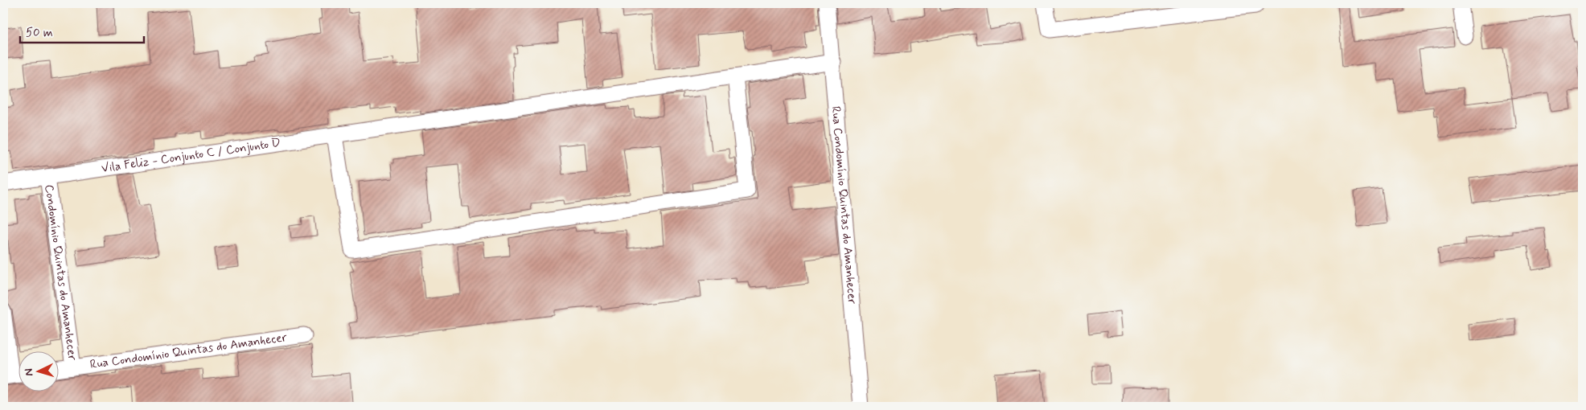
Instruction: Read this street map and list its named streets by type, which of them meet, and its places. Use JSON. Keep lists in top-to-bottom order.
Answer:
{
  "streets": {
    "street": ["Vila Feliz - Conjunto C / Conjunto D", "Rua Condomínio Quintas do Amanhecer", "Condomínio Quintas do Amanhecer"]
  },
  "crossings": [
    ["Vila Feliz - Conjunto C / Conjunto D", "Rua Condomínio Quintas do Amanhecer"],
    ["Vila Feliz - Conjunto C / Conjunto D", "Condomínio Quintas do Amanhecer"],
    ["Rua Condomínio Quintas do Amanhecer", "Condomínio Quintas do Amanhecer"]
  ],
  "scale_bar": "50 m",
  "north": "left"
}
